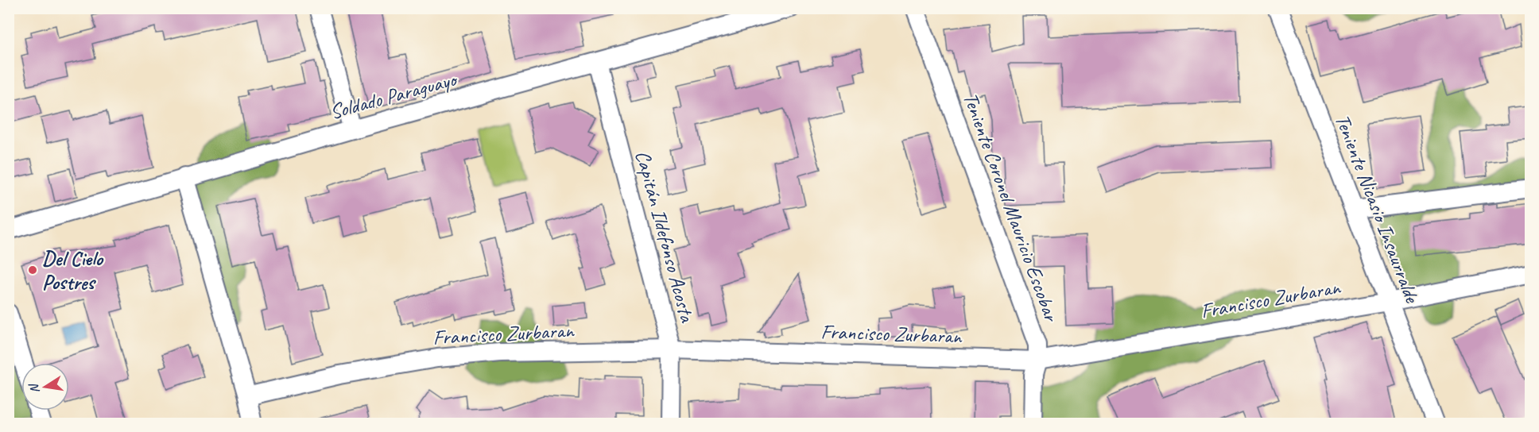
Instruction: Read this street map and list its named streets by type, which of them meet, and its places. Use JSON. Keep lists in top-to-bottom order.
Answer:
{
  "streets": {
    "street": [
      "Soldado Paraguayo",
      "Teniente Coronel Mauricio Escobar",
      "Teniente Nicasio Insaurralde",
      "Capitán Ildefonso Acosta",
      "Francisco Zurbaran"
    ]
  },
  "crossings": [
    ["Soldado Paraguayo", "Capitán Ildefonso Acosta"],
    ["Teniente Coronel Mauricio Escobar", "Francisco Zurbaran"],
    ["Teniente Nicasio Insaurralde", "Francisco Zurbaran"],
    ["Capitán Ildefonso Acosta", "Francisco Zurbaran"]
  ],
  "places": ["Del Cielo Postres"],
  "north": "left"
}
